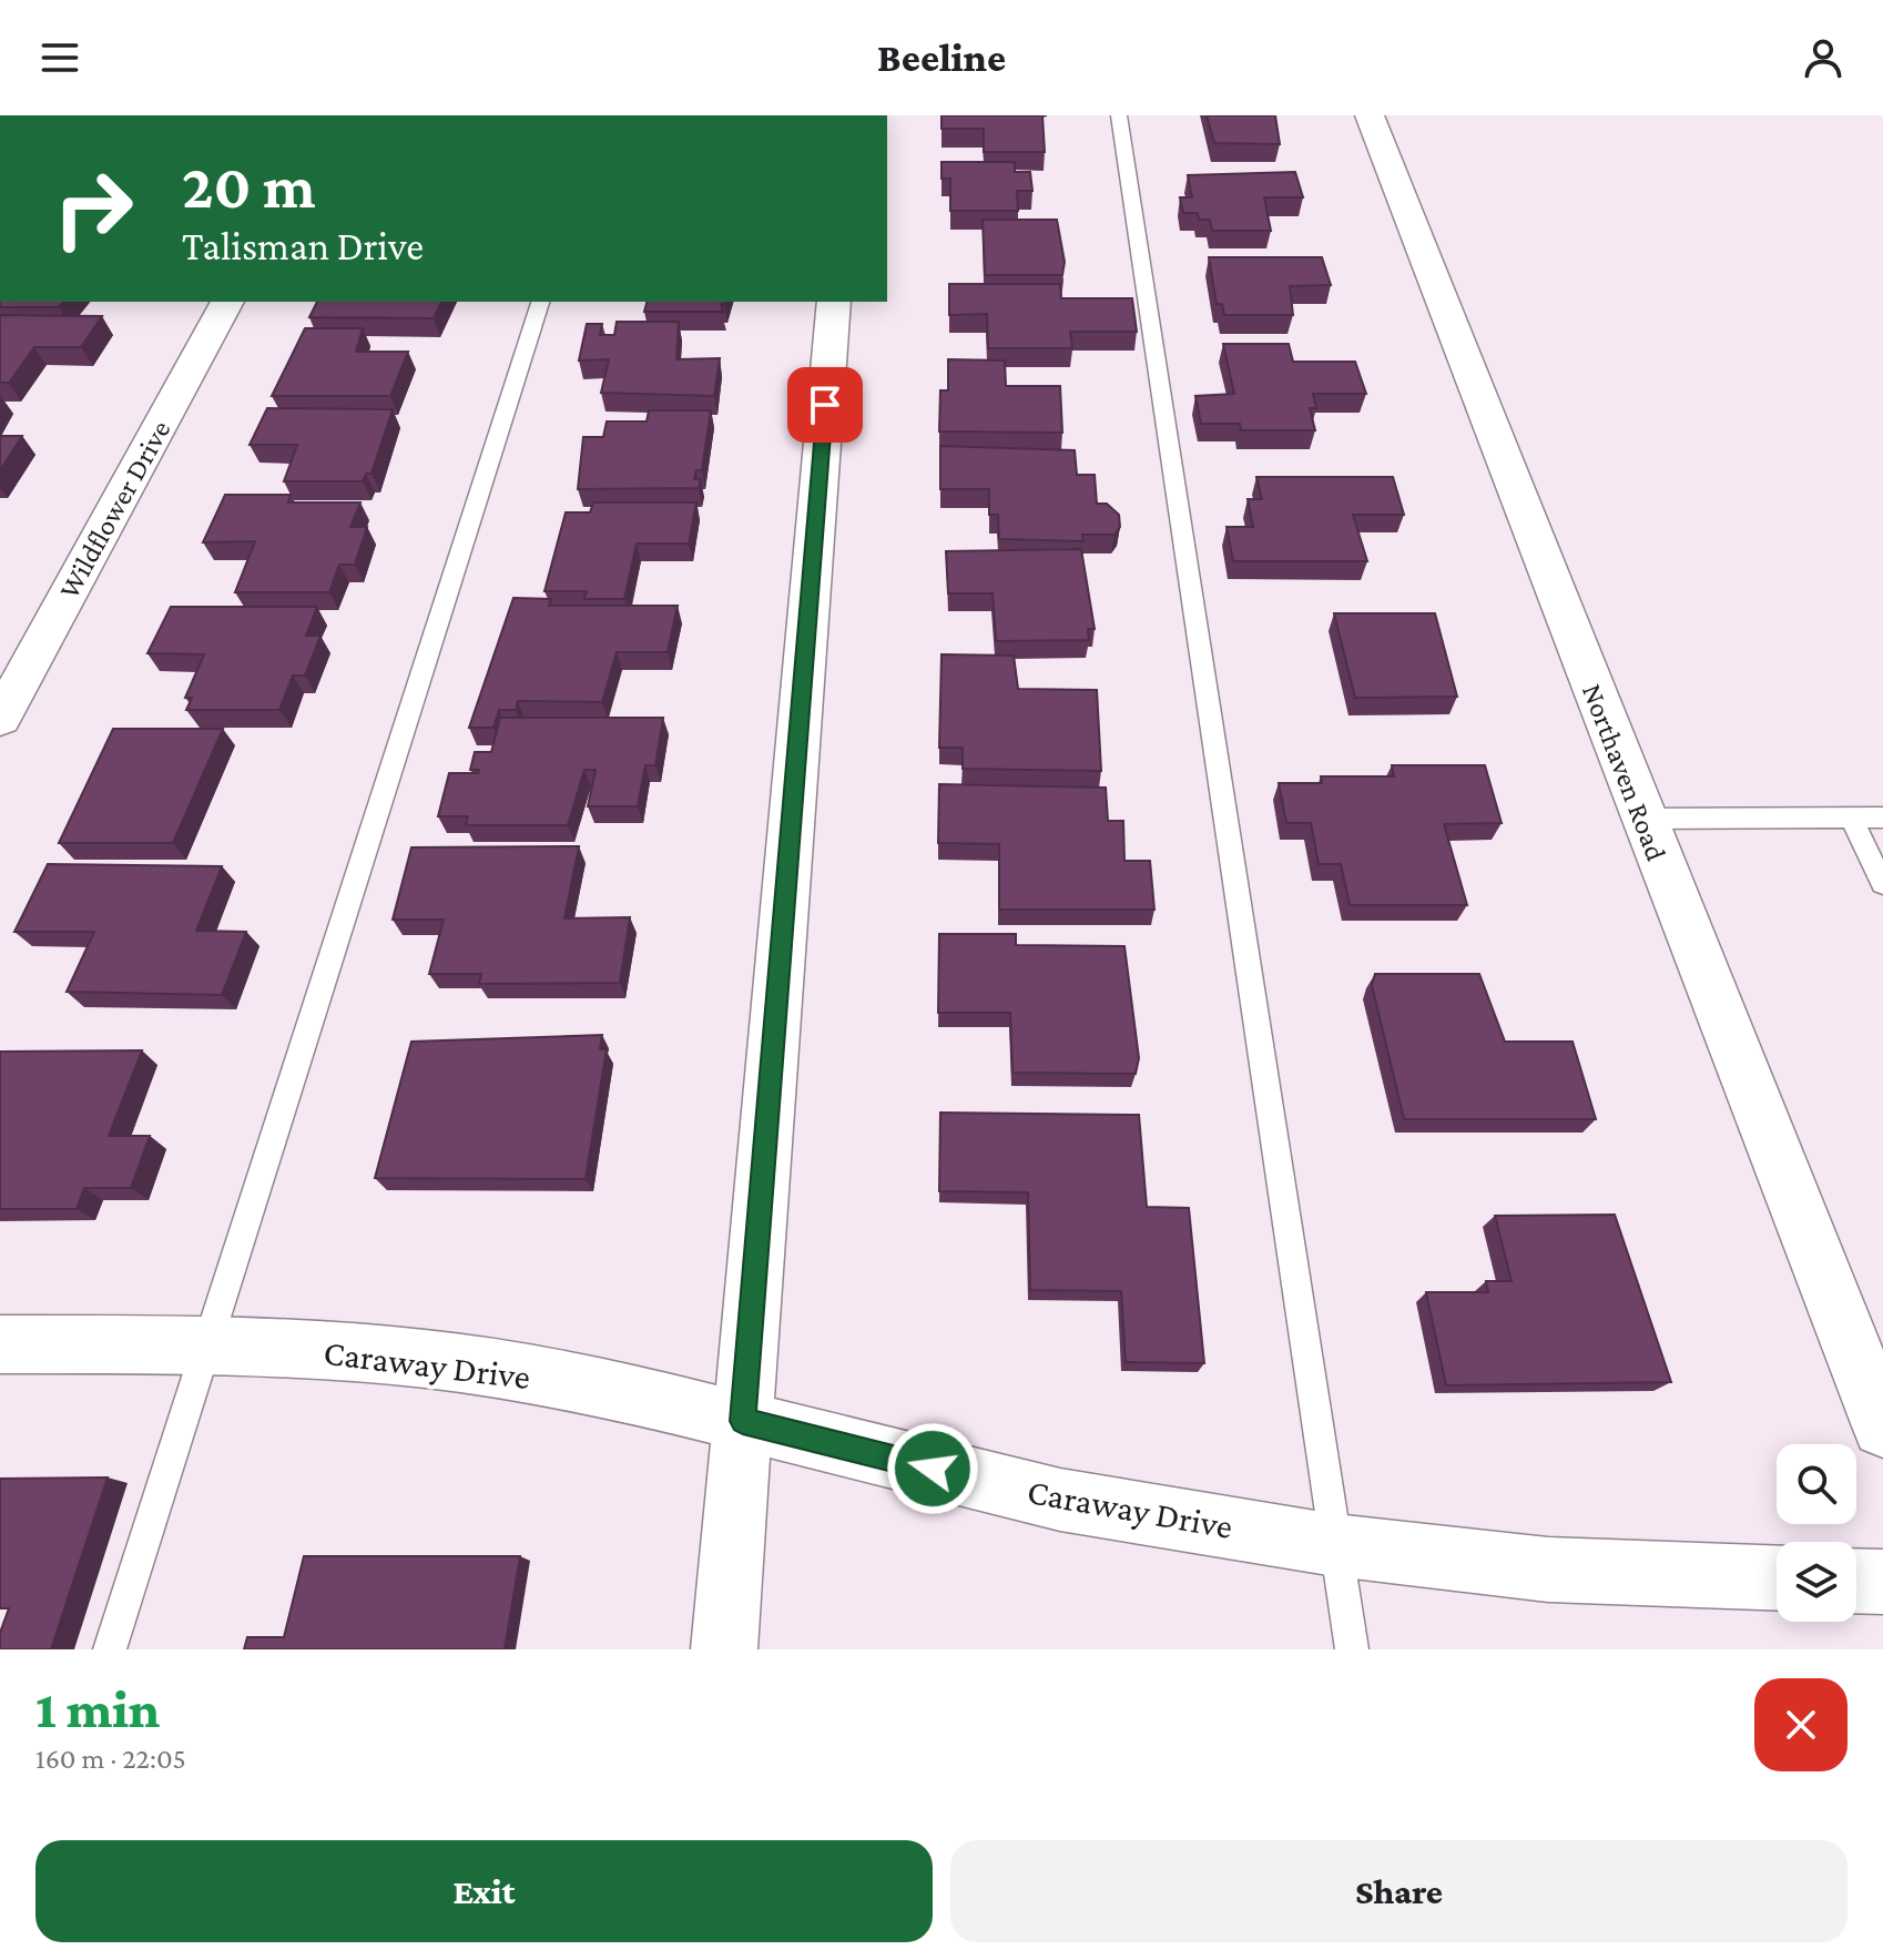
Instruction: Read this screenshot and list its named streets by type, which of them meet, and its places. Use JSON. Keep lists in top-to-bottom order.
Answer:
{
  "streets": {
    "street": ["Wildflower Drive", "Northaven Road", "Caraway Drive"]
  },
  "page": {
    "header": "Beeline",
    "turn": ["20 m", "Talisman Drive"],
    "heading": ["1 min", "160 m · 22:05"],
    "buttons": ["Exit", "Share"]
  }
}
